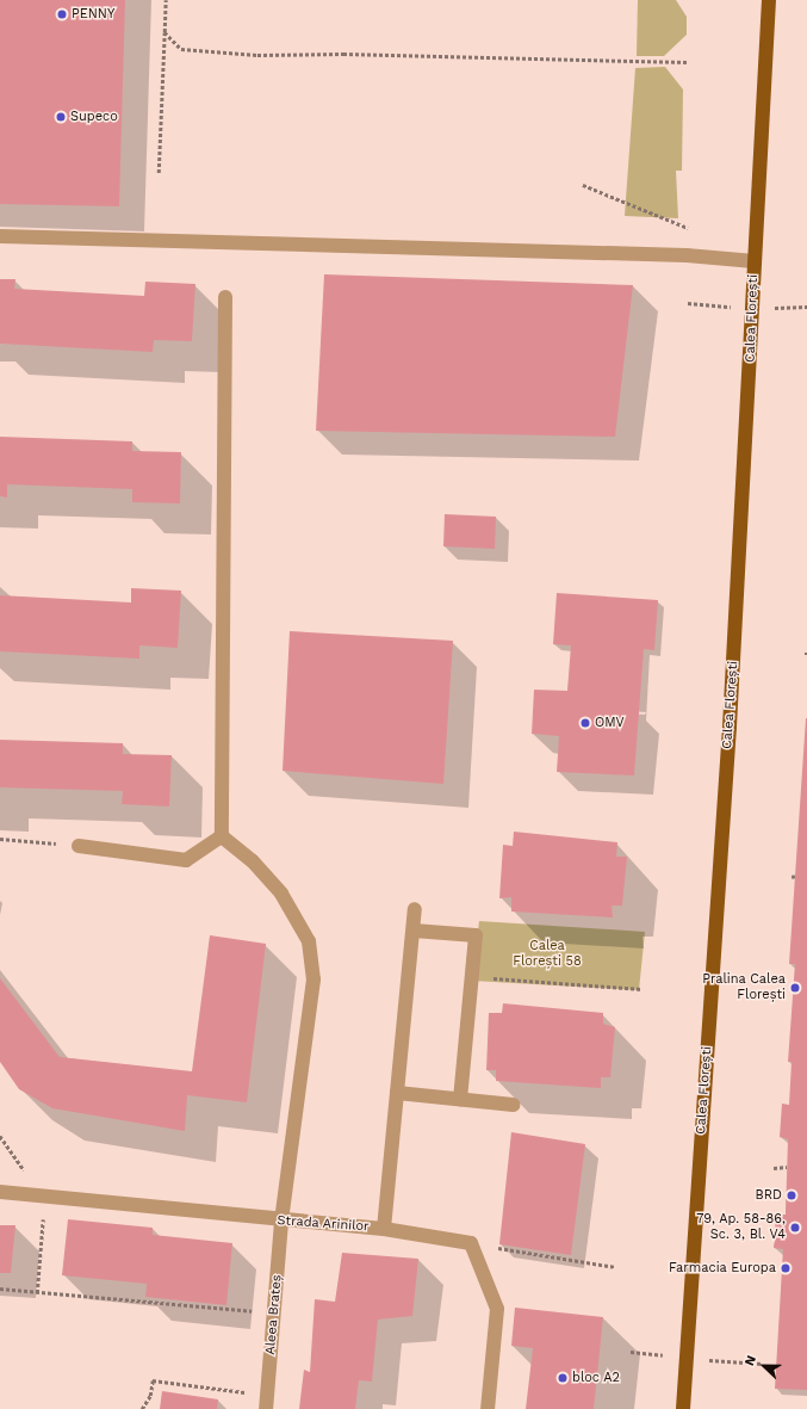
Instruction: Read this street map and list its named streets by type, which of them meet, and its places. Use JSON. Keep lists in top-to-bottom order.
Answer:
{
  "streets": {
    "main road": ["Calea Florești"],
    "street": ["Strada Arinilor", "Aleea Brateș"]
  },
  "crossings": [
    ["Strada Arinilor", "Aleea Brateș"]
  ],
  "parks": ["Calea Florești 58"],
  "places": [
    "PENNY",
    "Supeco",
    "OMV",
    "Pralina Calea Florești",
    "BRD",
    "79, Ap. 58-86, Sc. 3, Bl. V4",
    "Farmacia Europa",
    "bloc A2"
  ],
  "north": "left"
}
